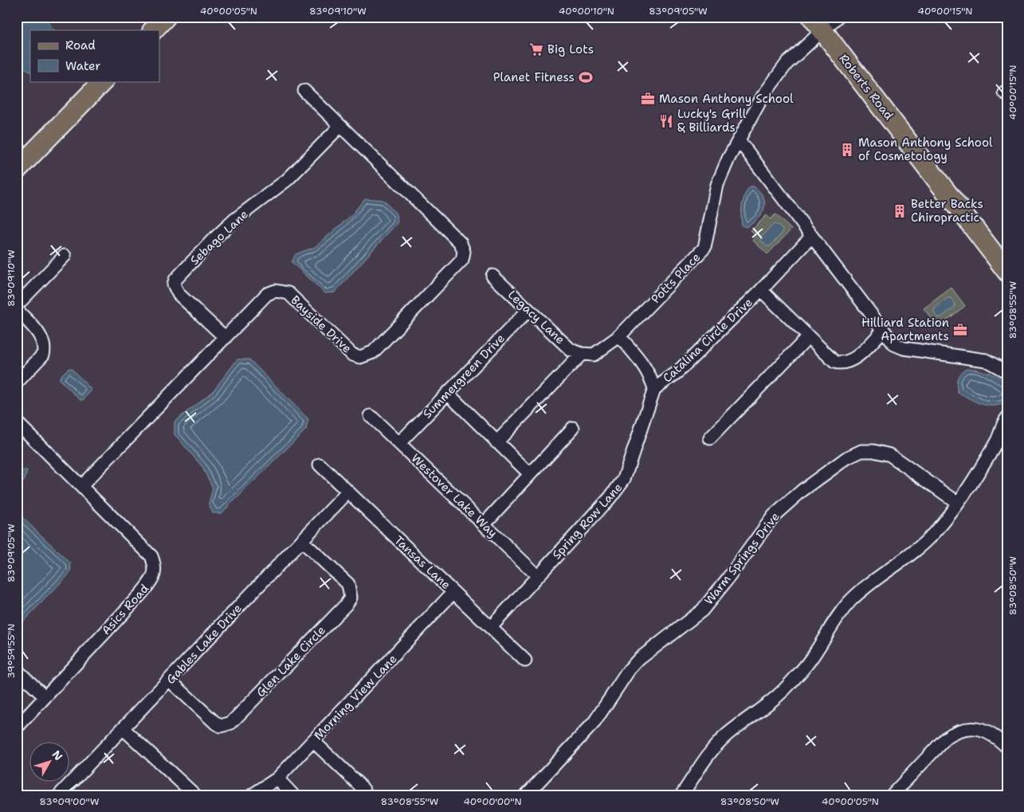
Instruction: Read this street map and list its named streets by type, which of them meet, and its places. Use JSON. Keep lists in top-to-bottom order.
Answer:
{
  "streets": {
    "main road": ["Roberts Road"],
    "street": [
      "Sebago Lane",
      "Potts Place",
      "Legacy Lane",
      "Bayside Drive",
      "Catalina Circle Drive",
      "Summergreen Drive",
      "Westover Lake Way",
      "Spring Row Lane",
      "Warm Springs Drive",
      "Tansas Lane",
      "Asics Road",
      "Gables Lake Drive",
      "Glen Lake Circle",
      "Morning View Lane"
    ]
  },
  "crossings": [
    ["Roberts Road", "Potts Place"],
    ["Sebago Lane", "Bayside Drive"],
    ["Potts Place", "Legacy Lane"],
    ["Legacy Lane", "Summergreen Drive"],
    ["Bayside Drive", "Asics Road"],
    ["Catalina Circle Drive", "Spring Row Lane"],
    ["Summergreen Drive", "Westover Lake Way"],
    ["Westover Lake Way", "Spring Row Lane"],
    ["Spring Row Lane", "Tansas Lane"],
    ["Tansas Lane", "Gables Lake Drive"],
    ["Tansas Lane", "Morning View Lane"],
    ["Gables Lake Drive", "Glen Lake Circle"]
  ],
  "places": {
    "supermarket": ["Big Lots"],
    "sports": ["Planet Fitness"],
    "office": ["Mason Anthony School", "Hilliard Station Apartments"],
    "restaurant": ["Lucky's Grill & Billiards"],
    "building": ["Mason Anthony School of Cosmetology", "Better Backs Chiropractic"]
  },
  "legend": ["Road", "Water"],
  "north": "top right",
  "coordinates": [
    "40°00'05\"N",
    "83°09'10\"W",
    "40°00'10\"N",
    "83°09'05\"W",
    "40°00'15\"N",
    "83°08'55\"W",
    "83°08'50\"W",
    "39°59'55\"N",
    "83°09'00\"W",
    "40°00'00\"N"
  ]
}
